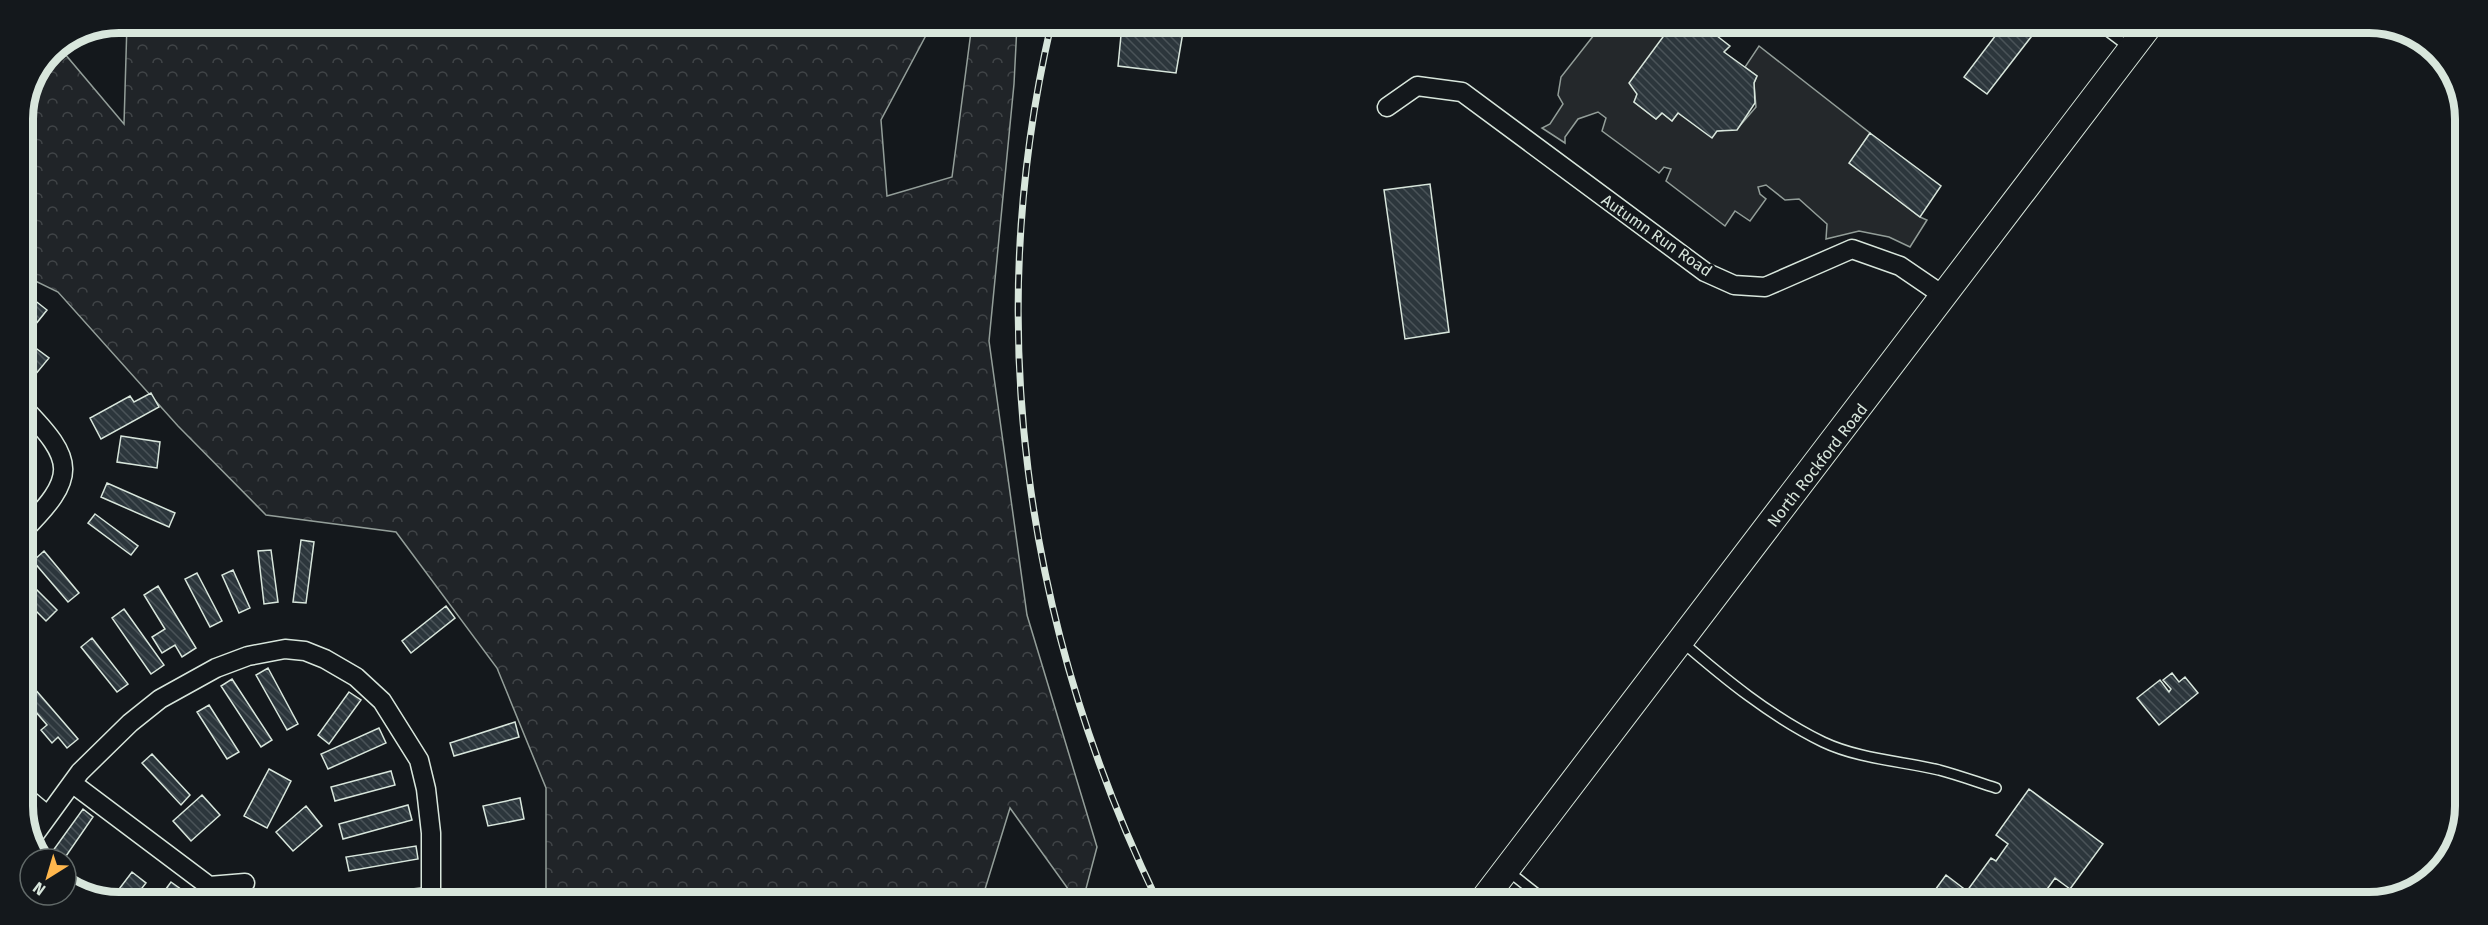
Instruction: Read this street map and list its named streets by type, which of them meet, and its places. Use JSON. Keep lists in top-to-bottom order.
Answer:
{
  "streets": {
    "street": ["Autumn Run Road", "North Rockford Road"]
  },
  "crossings": [
    ["Autumn Run Road", "North Rockford Road"]
  ],
  "north": "bottom left"
}
